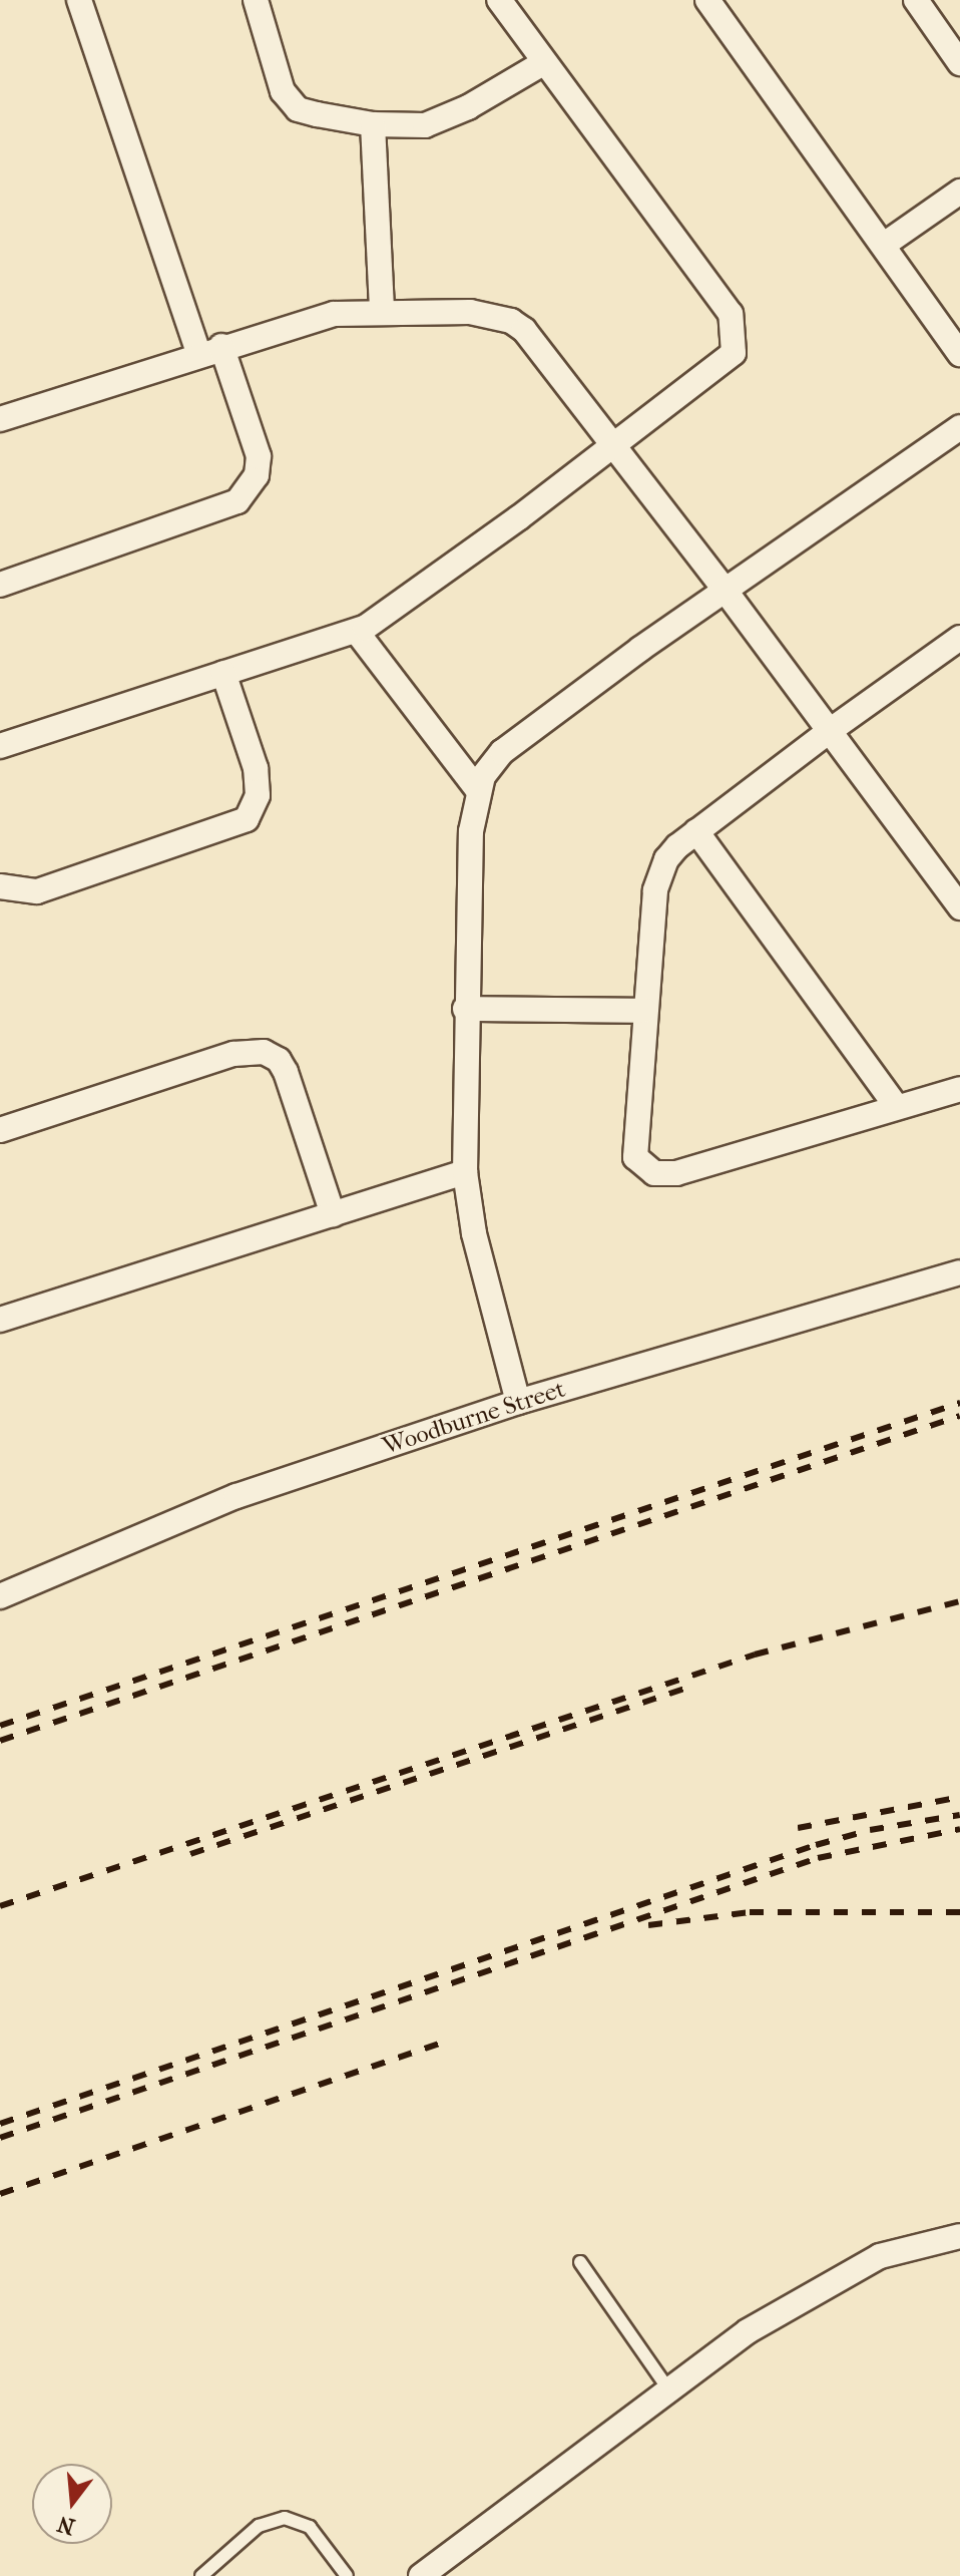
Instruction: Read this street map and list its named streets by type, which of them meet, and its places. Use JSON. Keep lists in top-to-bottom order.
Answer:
{
  "streets": {
    "street": ["Woodburne Street"]
  },
  "north": "bottom"
}
